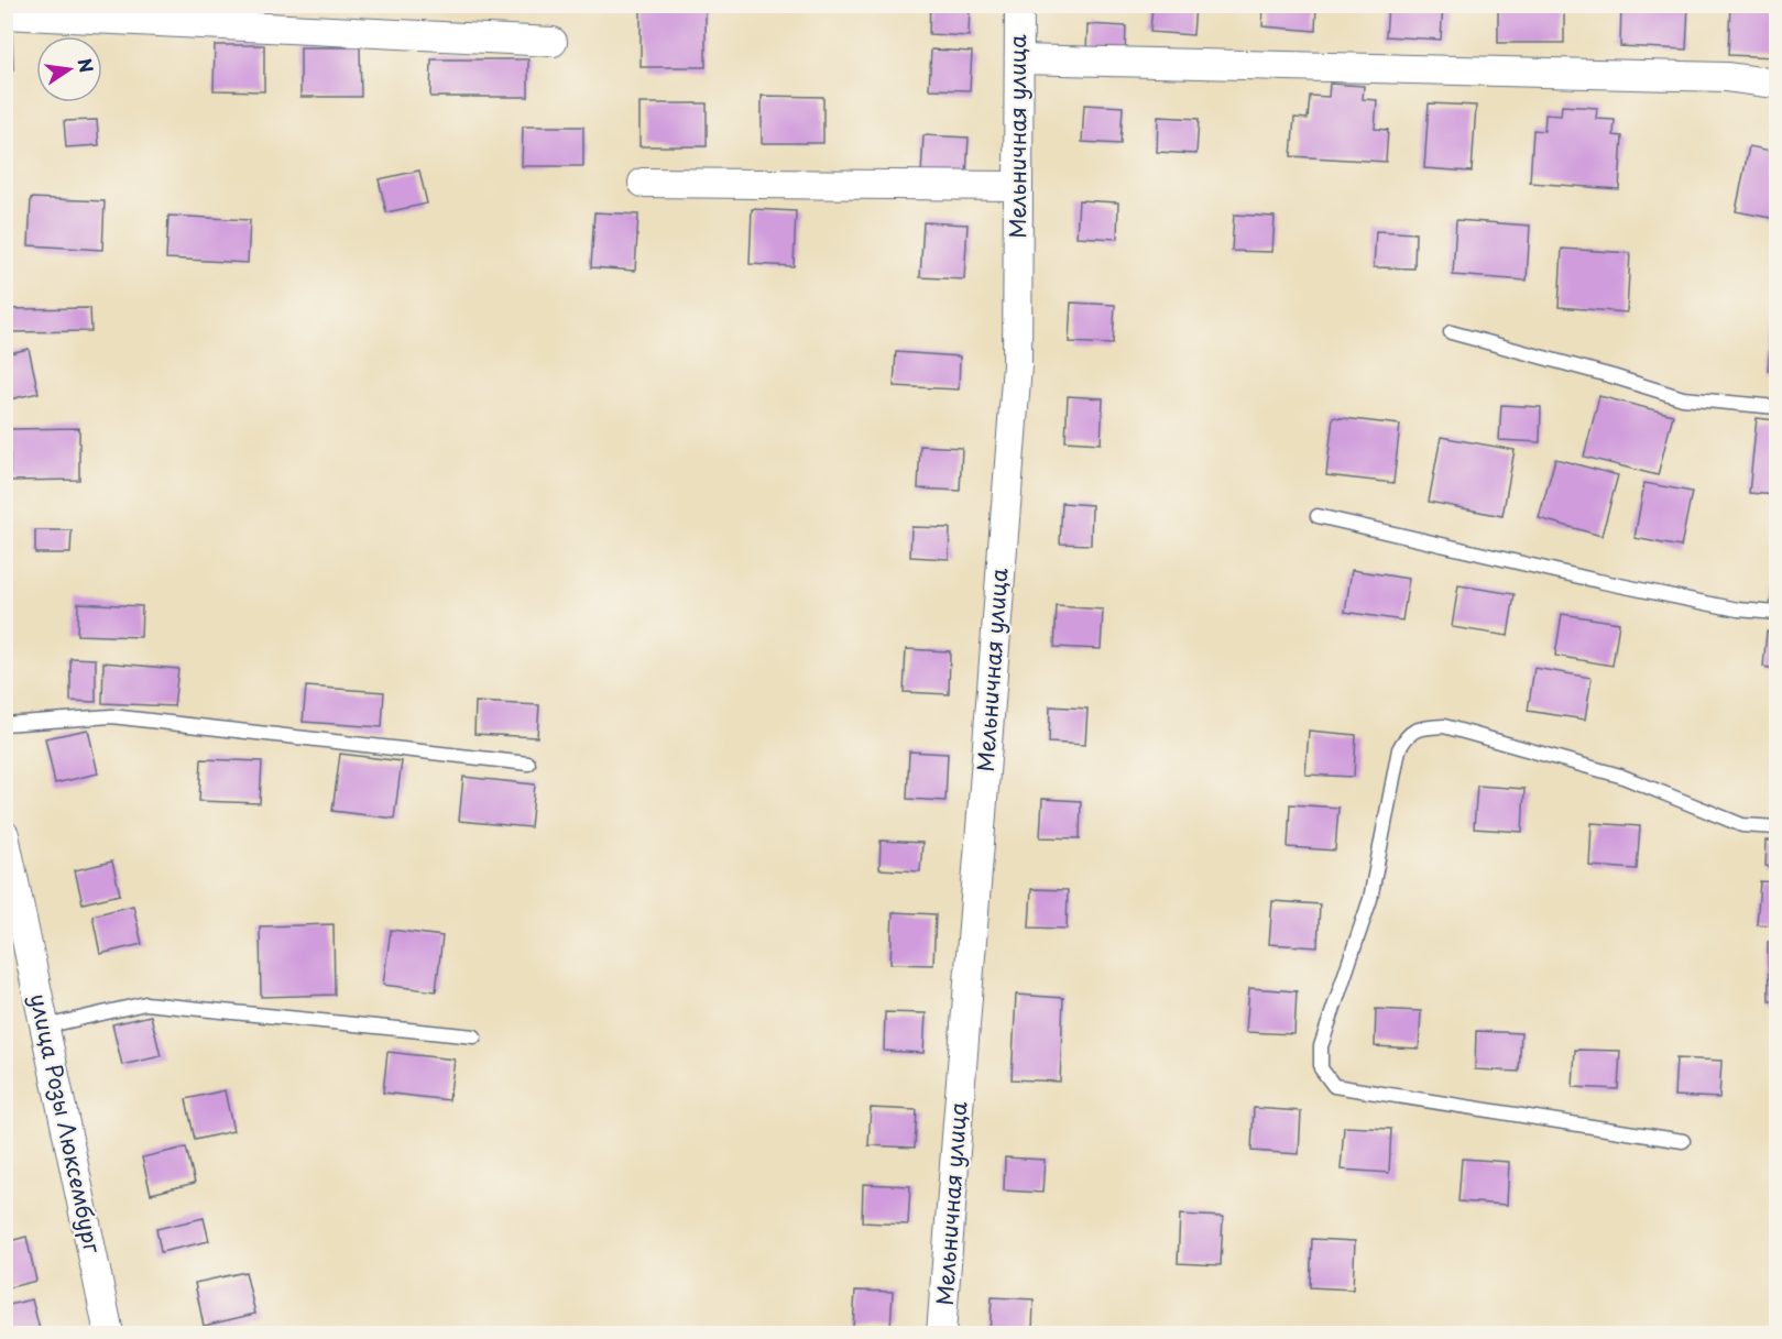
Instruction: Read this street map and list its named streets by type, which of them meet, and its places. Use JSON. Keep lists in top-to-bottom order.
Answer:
{
  "streets": {
    "street": ["Мельничная улица", "улица Розы Люксембург"]
  },
  "north": "right"
}
